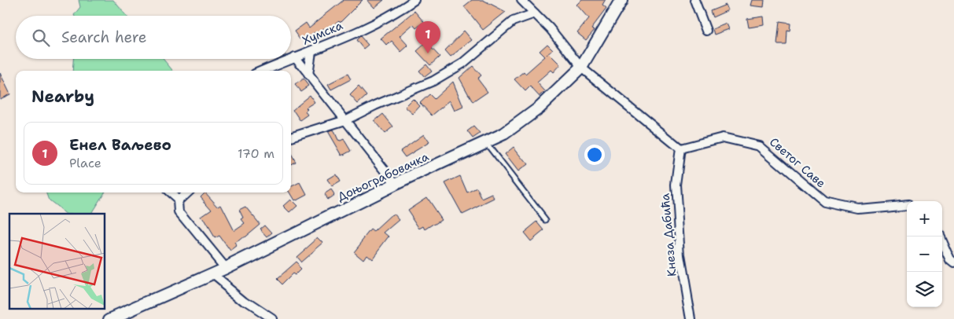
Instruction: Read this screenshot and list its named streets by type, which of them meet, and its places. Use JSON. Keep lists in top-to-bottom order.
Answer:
{
  "streets": {
    "street": [
      "Хумска",
      "Светог Саве",
      "Доњограбовачка",
      "Кнеза Дабића"
    ]
  },
  "crossings": [
    ["Светог Саве", "Кнеза Дабића"]
  ],
  "page": {
    "search": "Search here",
    "pins": "1",
    "heading": "Nearby",
    "list": [
      {
        "mark": "1",
        "name": "Енел Ваљево",
        "note": "Place",
        "value": "170 m"
      }
    ],
    "map_buttons": ["+", "−"]
  }
}
